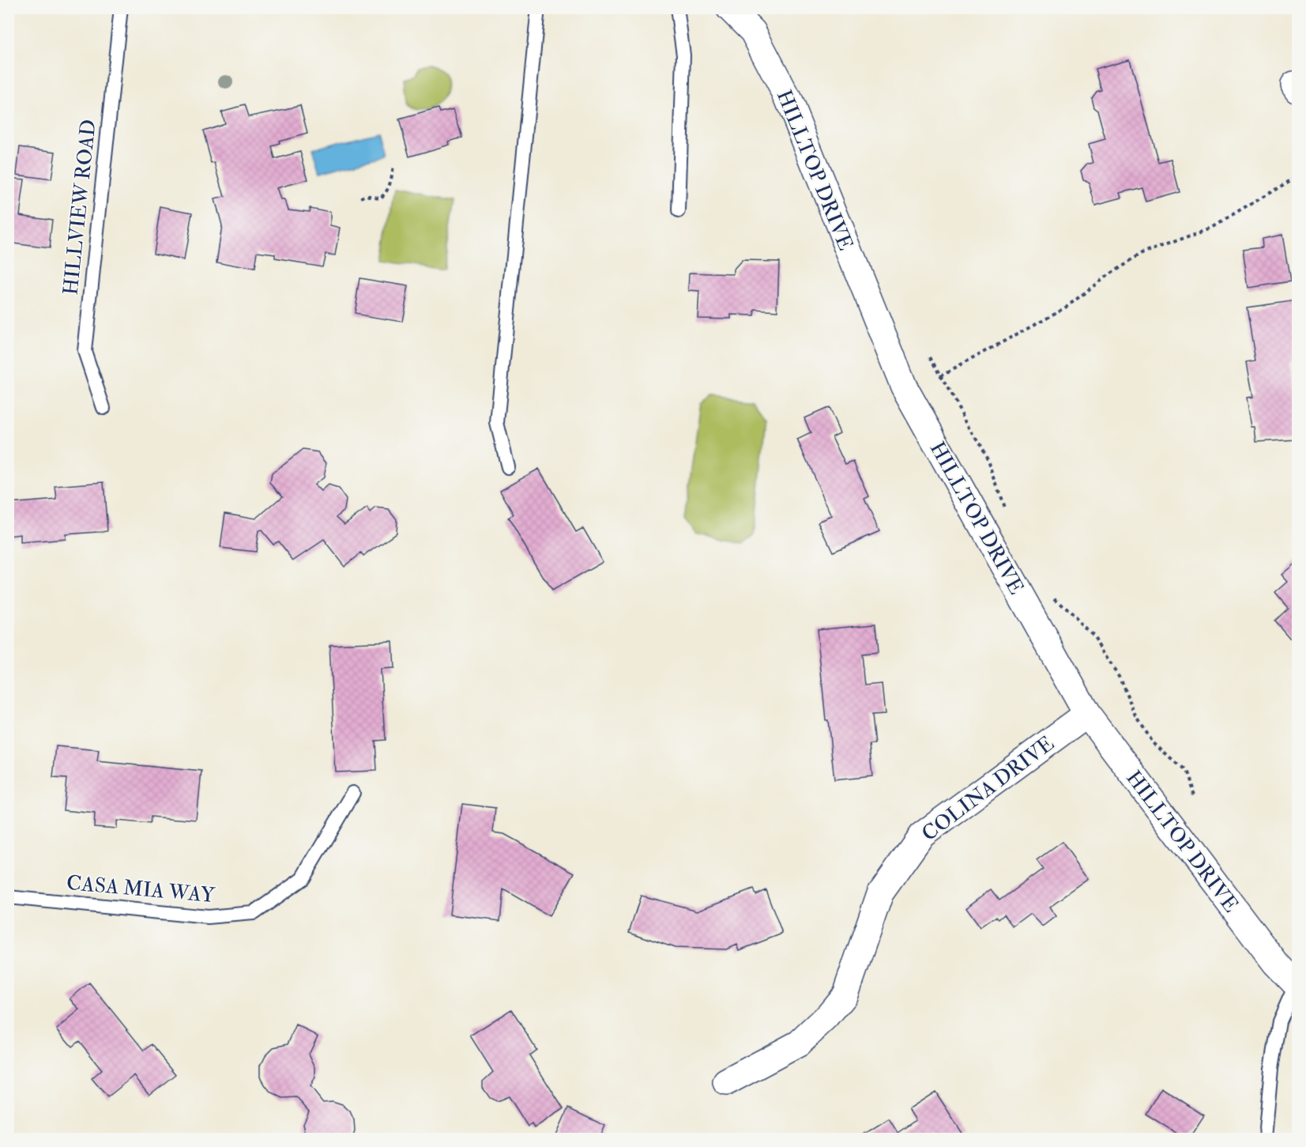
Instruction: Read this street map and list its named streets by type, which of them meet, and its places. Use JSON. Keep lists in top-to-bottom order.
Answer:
{
  "streets": {
    "street": ["HILLTOP DRIVE", "COLINA DRIVE"],
    "lane": ["HILLVIEW ROAD", "CASA MIA WAY"]
  },
  "crossings": [
    ["HILLTOP DRIVE", "COLINA DRIVE"]
  ]
}
